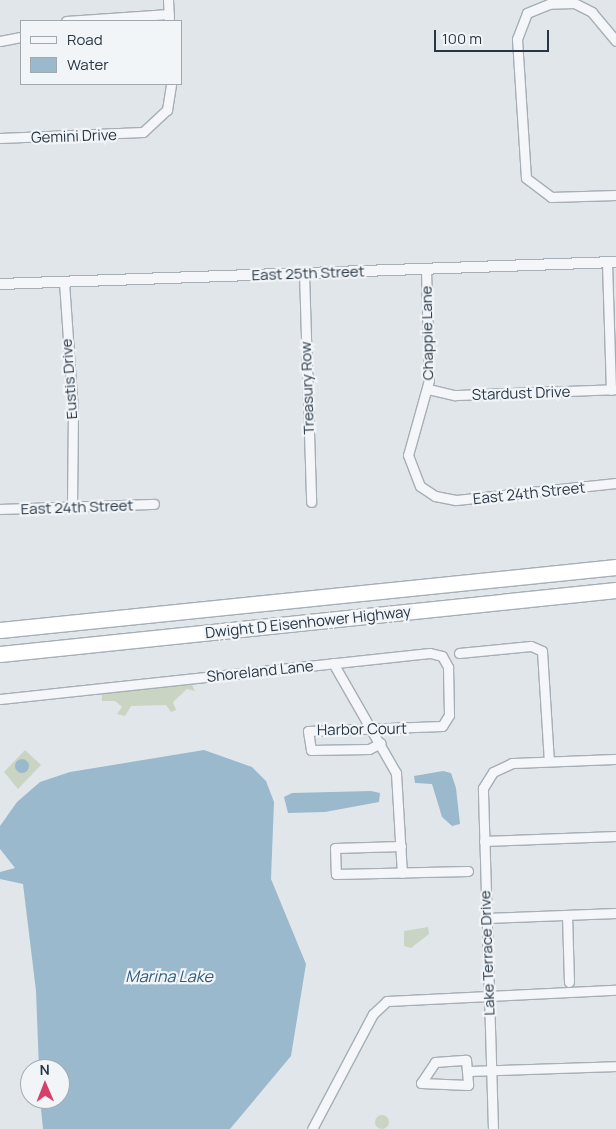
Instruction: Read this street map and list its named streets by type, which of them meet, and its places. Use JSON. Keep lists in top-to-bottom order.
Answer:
{
  "streets": {
    "highway": ["Dwight D Eisenhower Highway"],
    "street": [
      "Gemini Drive",
      "East 25th Street",
      "Chappie Lane",
      "Eustis Drive",
      "Treasury Row",
      "Stardust Drive",
      "East 24th Street",
      "Shoreland Lane",
      "Harbor Court",
      "Lake Terrace Drive"
    ]
  },
  "crossings": [
    ["East 25th Street", "Chappie Lane"],
    ["East 25th Street", "Eustis Drive"],
    ["East 25th Street", "Treasury Row"],
    ["Chappie Lane", "Stardust Drive"],
    ["Chappie Lane", "East 24th Street"],
    ["Eustis Drive", "East 24th Street"],
    ["Shoreland Lane", "Harbor Court"]
  ],
  "water": ["Marina Lake"],
  "legend": ["Road", "Water"],
  "scale_bar": "100 m",
  "north": "top"
}
